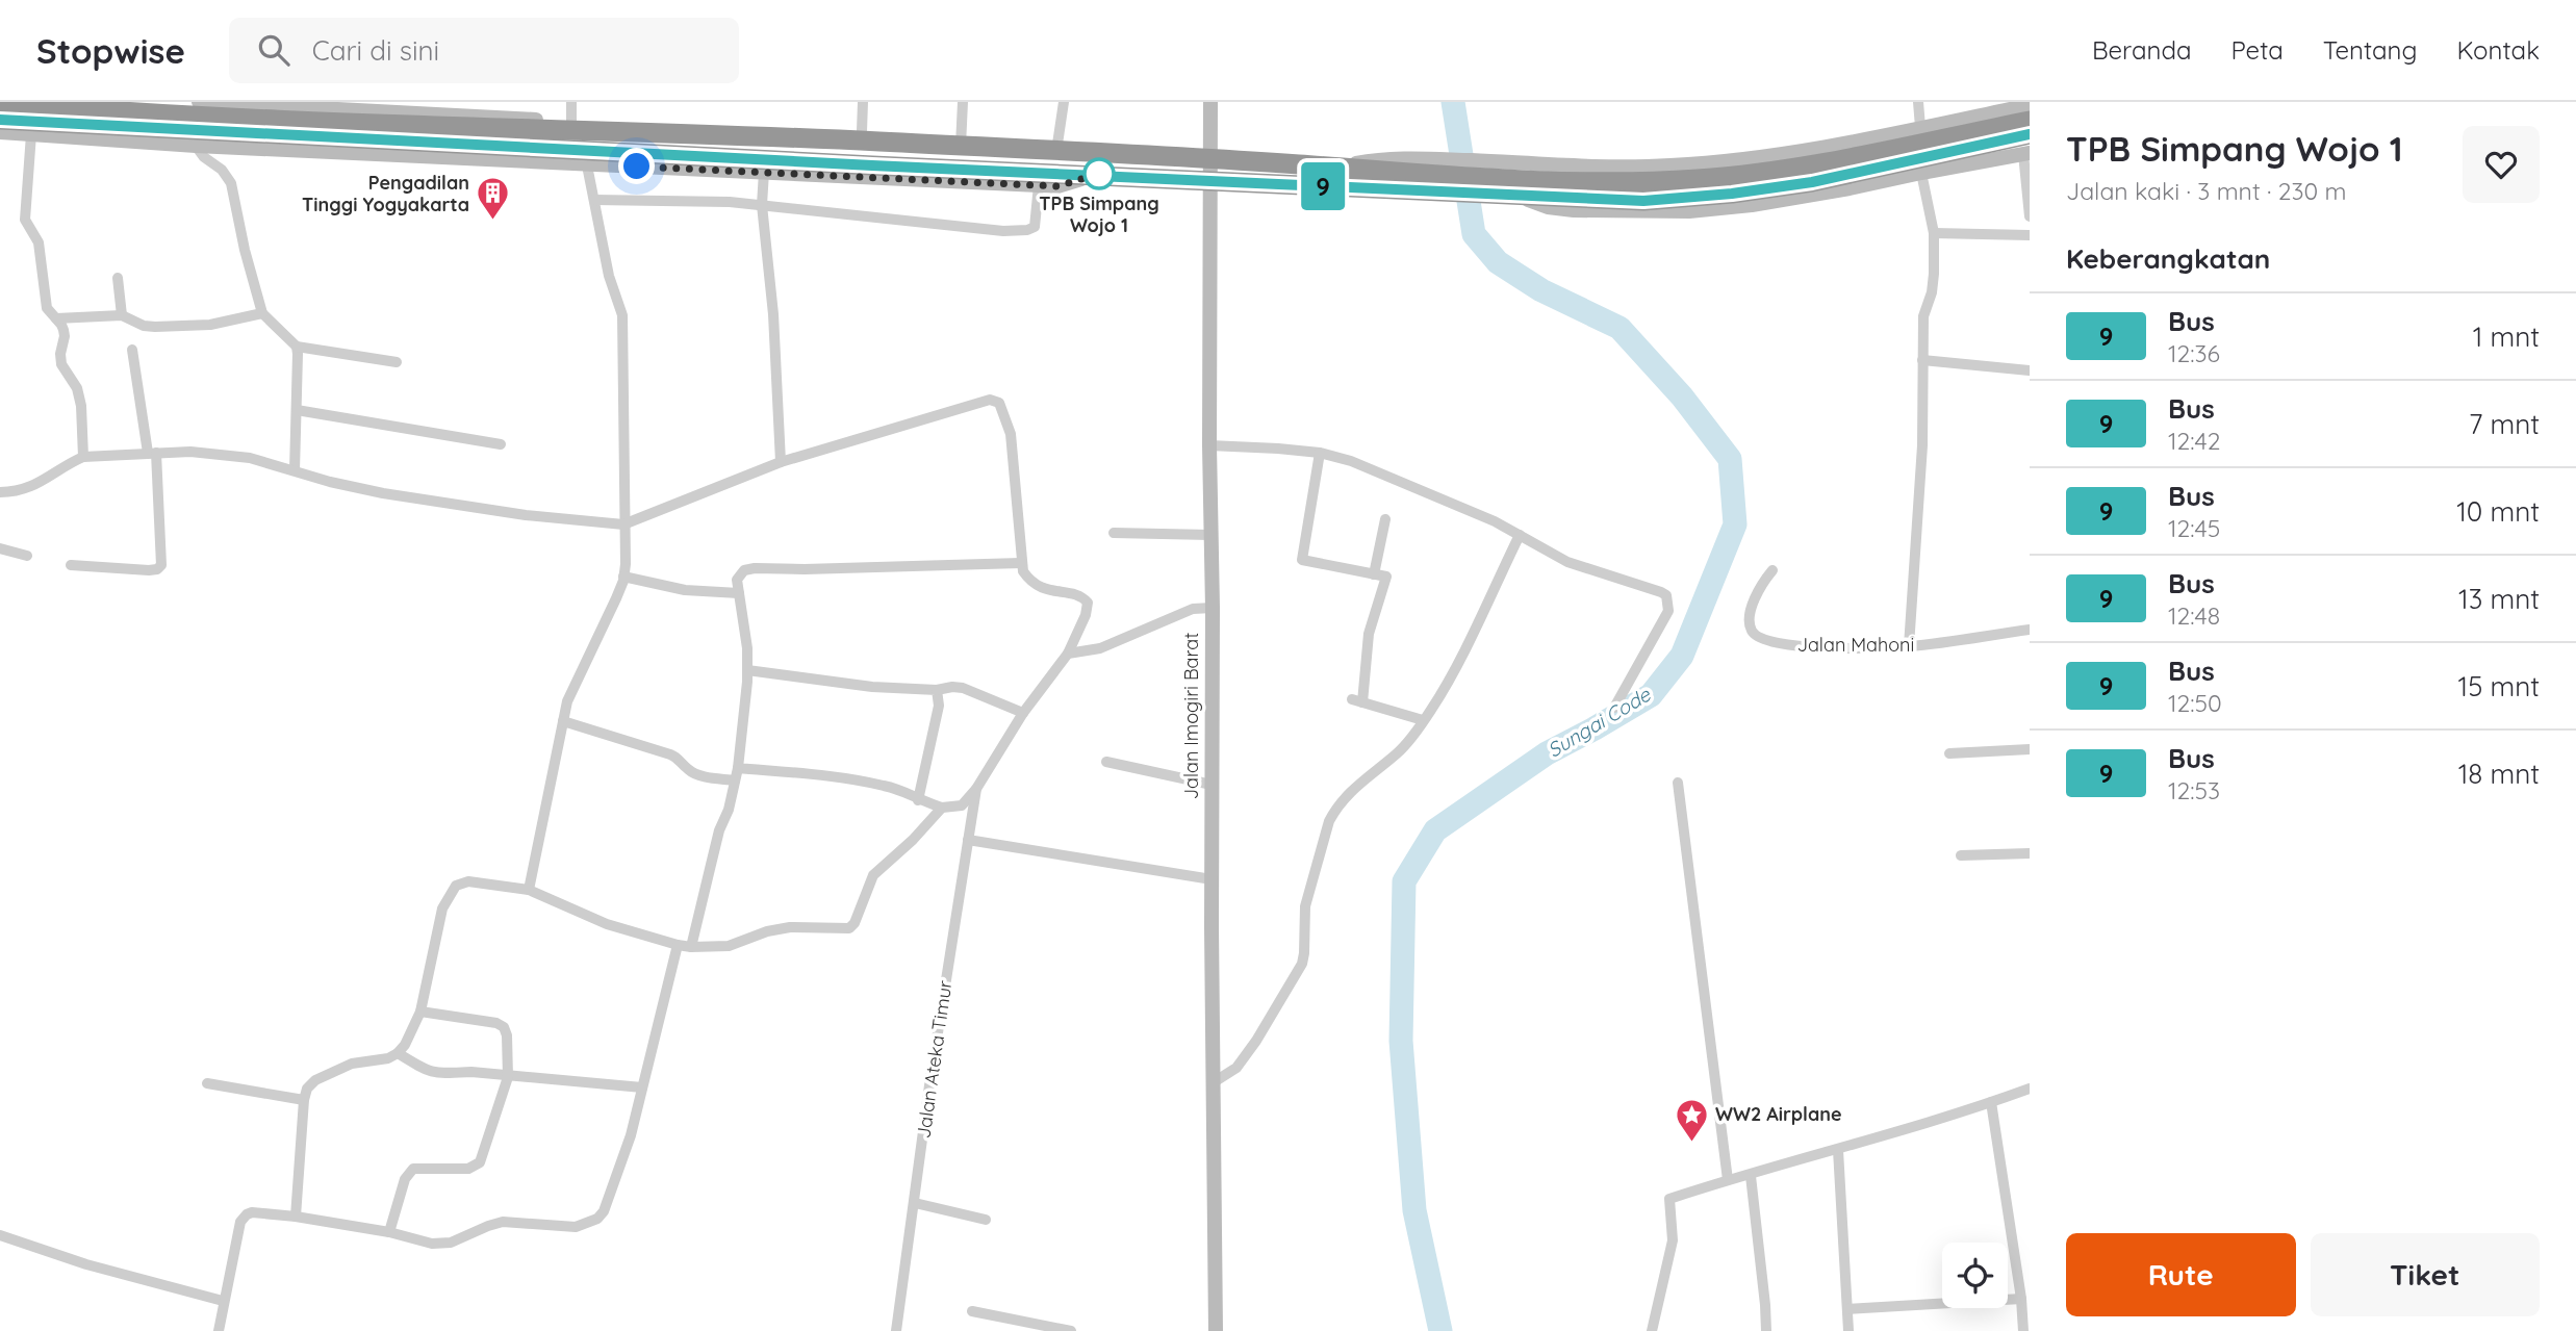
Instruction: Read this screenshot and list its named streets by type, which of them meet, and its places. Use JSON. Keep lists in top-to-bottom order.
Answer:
{
  "streets": {
    "street": ["Jalan Mahoni", "Jalan Imogiri Barat", "Jalan Ateka Timur"]
  },
  "water": ["Sungai Code"],
  "places": {
    "other": ["TPB Simpang Wojo 1"],
    "building": ["Pengadilan Tinggi Yogyakarta"],
    "place": ["WW2 Airplane"]
  },
  "lines": ["bus line 9"],
  "page": {
    "header": "Stopwise",
    "search": "Cari di sini",
    "nav": [
      "Beranda",
      "Peta",
      "Tentang",
      "Kontak"
    ],
    "on_map": "9",
    "heading": [
      ["TPB Simpang Wojo 1", "Jalan kaki · 3 mnt · 230 m"],
      "Keberangkatan"
    ],
    "list": [
      {
        "mark": "9",
        "name": "Bus",
        "note": "12:36",
        "value": "1 mnt"
      },
      {
        "mark": "9",
        "name": "Bus",
        "note": "12:42",
        "value": "7 mnt"
      },
      {
        "mark": "9",
        "name": "Bus",
        "note": "12:45",
        "value": "10 mnt"
      },
      {
        "mark": "9",
        "name": "Bus",
        "note": "12:48",
        "value": "13 mnt"
      },
      {
        "mark": "9",
        "name": "Bus",
        "note": "12:50",
        "value": "15 mnt"
      },
      {
        "mark": "9",
        "name": "Bus",
        "note": "12:53",
        "value": "18 mnt"
      }
    ],
    "buttons": ["Rute", "Tiket"]
  }
}
